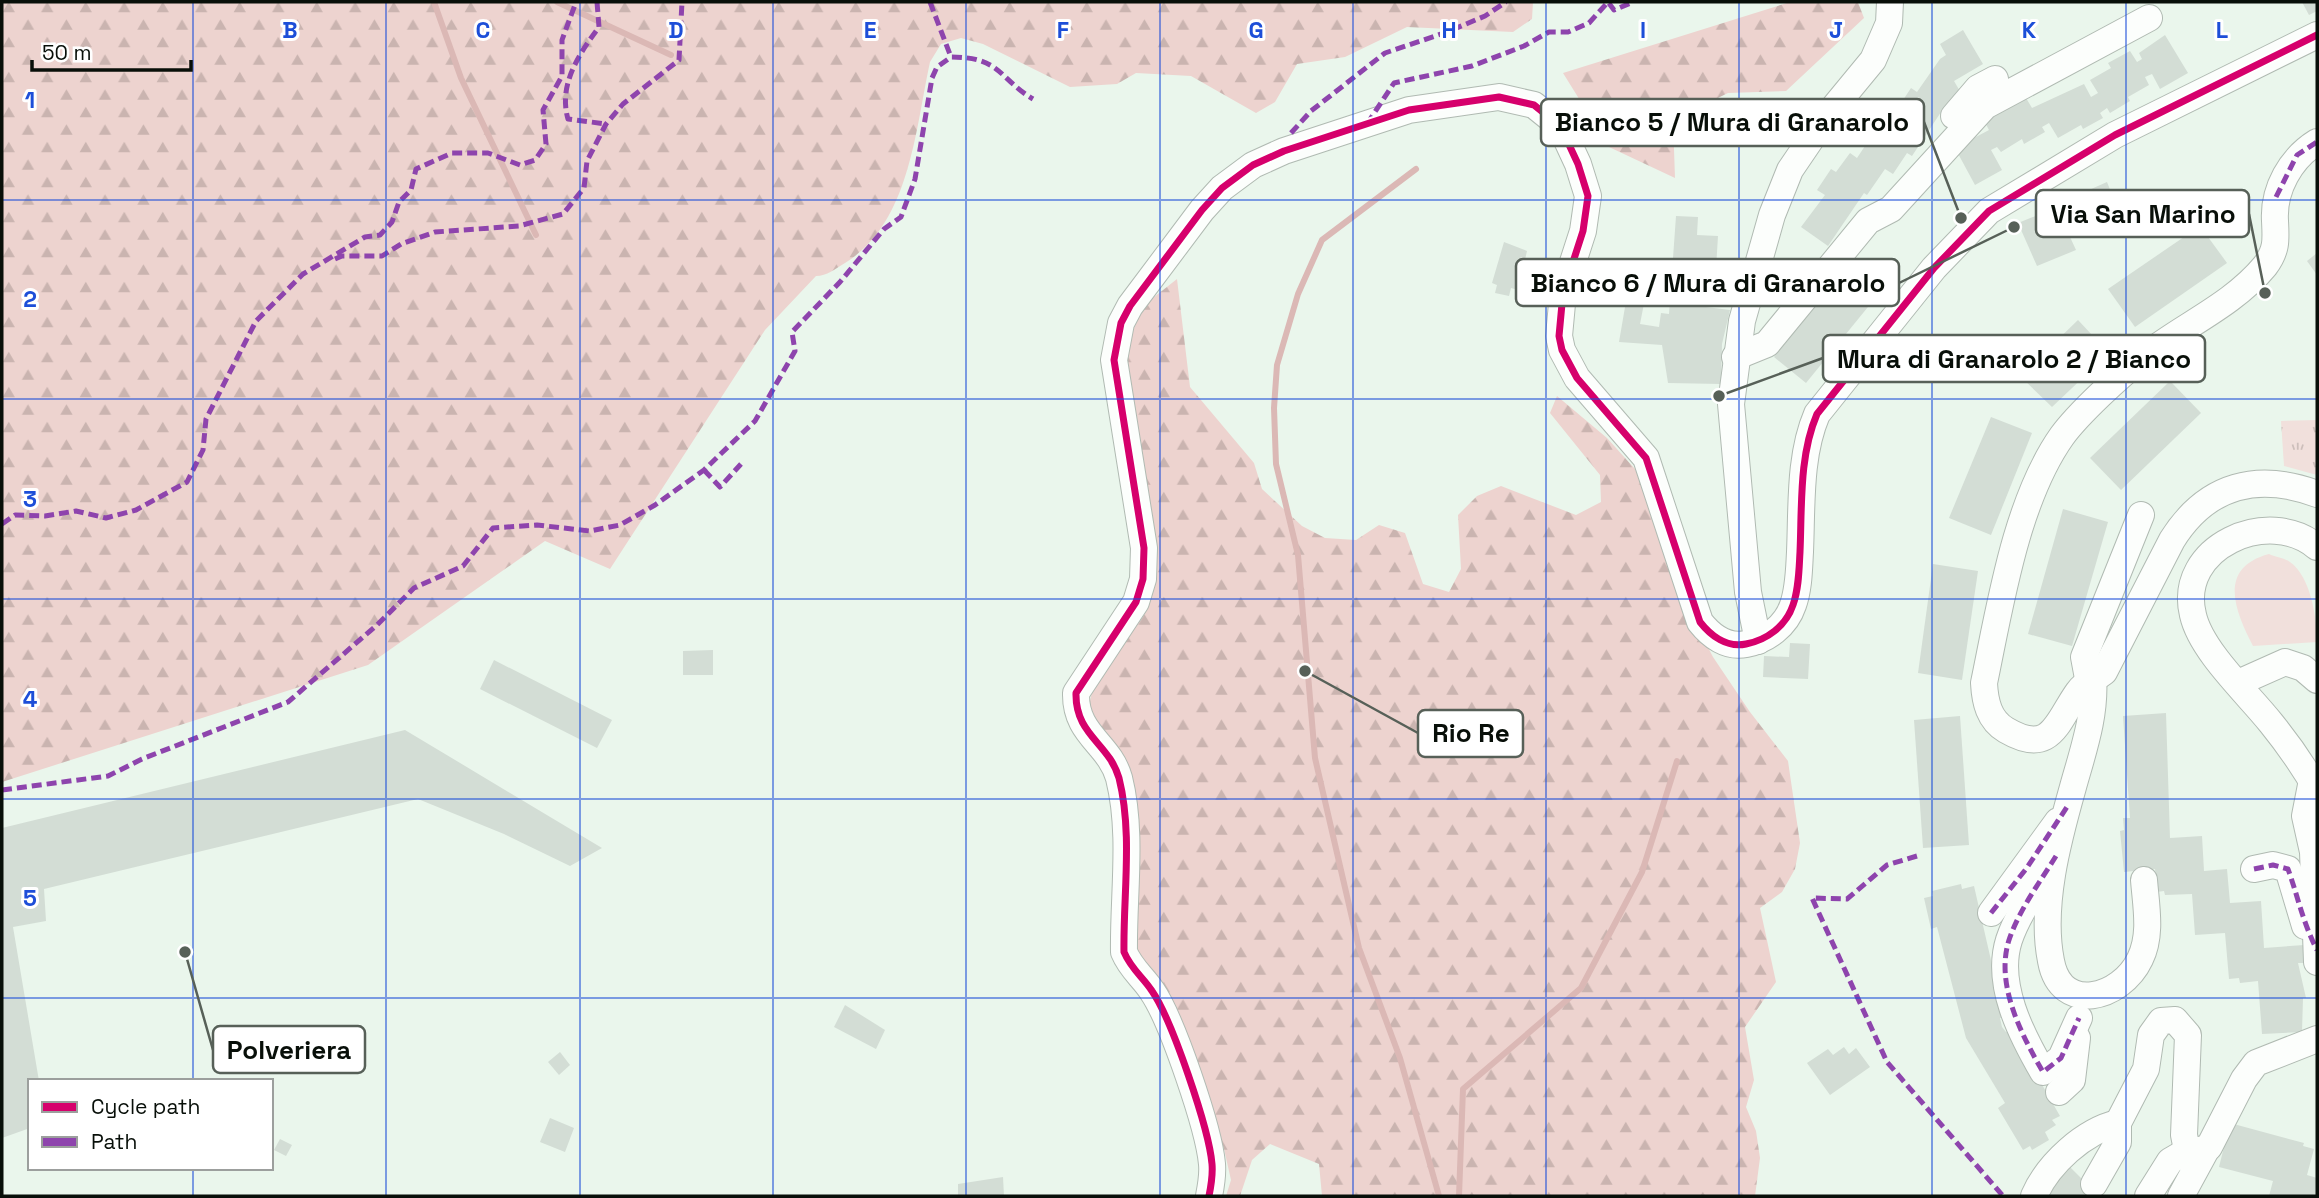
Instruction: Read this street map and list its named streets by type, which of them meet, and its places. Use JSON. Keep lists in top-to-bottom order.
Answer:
{
  "places": [
    "Bianco 5 / Mura di Granarolo",
    "Bianco 6 / Mura di Granarolo",
    "Via San Marino",
    "Mura di Granarolo 2 / Bianco",
    "Rio Re",
    "Polveriera"
  ],
  "legend": ["Cycle path", "Path"],
  "scale_bar": "50 m",
  "grid": {
    "columns": [
      "B",
      "C",
      "D",
      "E",
      "F",
      "G",
      "H",
      "I",
      "J",
      "K",
      "L"
    ],
    "rows": [
      "1",
      "2",
      "3",
      "4",
      "5"
    ]
  }
}
